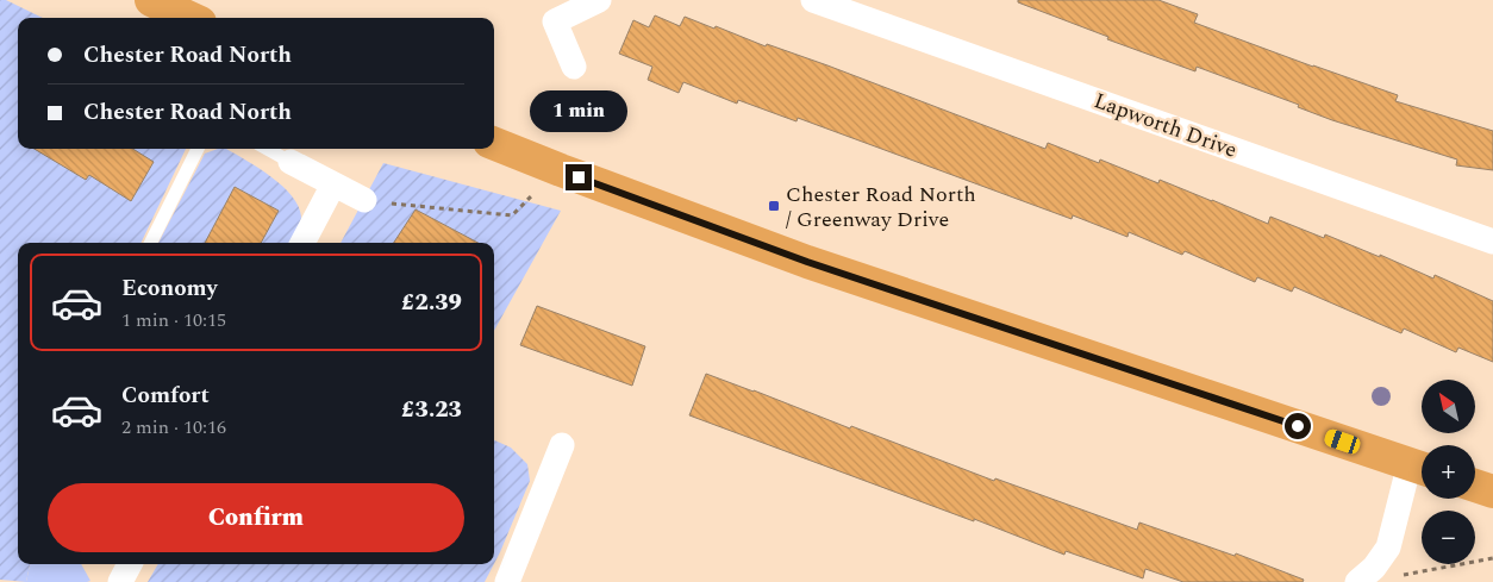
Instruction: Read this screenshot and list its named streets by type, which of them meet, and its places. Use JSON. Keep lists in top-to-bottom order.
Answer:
{
  "streets": {
    "street": ["Lapworth Drive"]
  },
  "places": {
    "transit": ["Chester Road North / Greenway Drive"]
  },
  "north": "top left",
  "page": {
    "banner": ["Chester Road North", "Chester Road North"],
    "bubble": "1 min",
    "list": [
      {
        "name": "Economy",
        "note": "1 min · 10:15",
        "value": "£2.39"
      },
      {
        "name": "Comfort",
        "note": "2 min · 10:16",
        "value": "£3.23"
      }
    ],
    "map_buttons": ["+", "−"],
    "buttons": "Confirm"
  }
}
